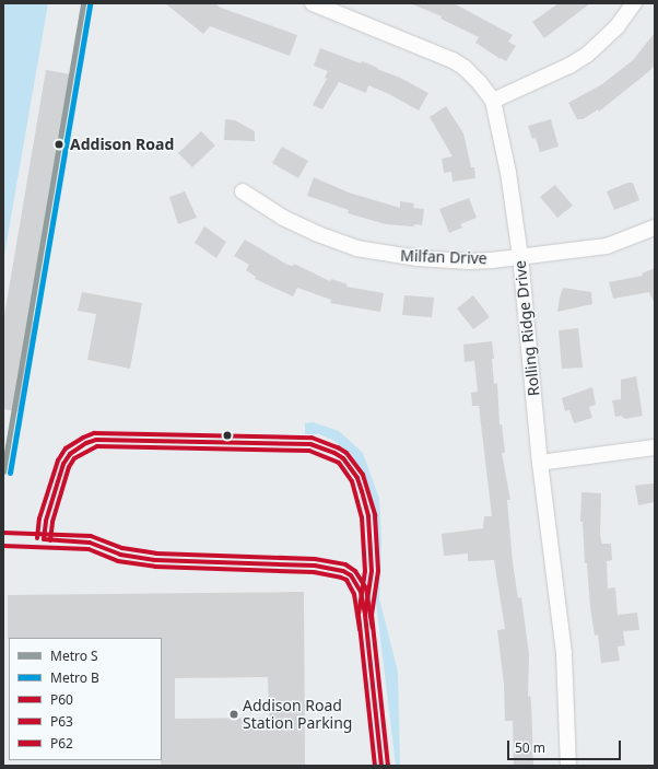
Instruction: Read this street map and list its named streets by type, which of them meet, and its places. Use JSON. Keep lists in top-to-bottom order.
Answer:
{
  "streets": {
    "street": ["Milfan Drive", "Rolling Ridge Drive"]
  },
  "crossings": [
    ["Milfan Drive", "Rolling Ridge Drive"]
  ],
  "places": ["Addison Road", "Addison Road Station Parking"],
  "lines": [
    "metro line S",
    "metro line B",
    "transit line P62",
    "transit line P60",
    "transit line P63"
  ],
  "legend": [
    "Metro S",
    "Metro B",
    "P60",
    "P63",
    "P62"
  ],
  "scale_bar": "50 m"
}
